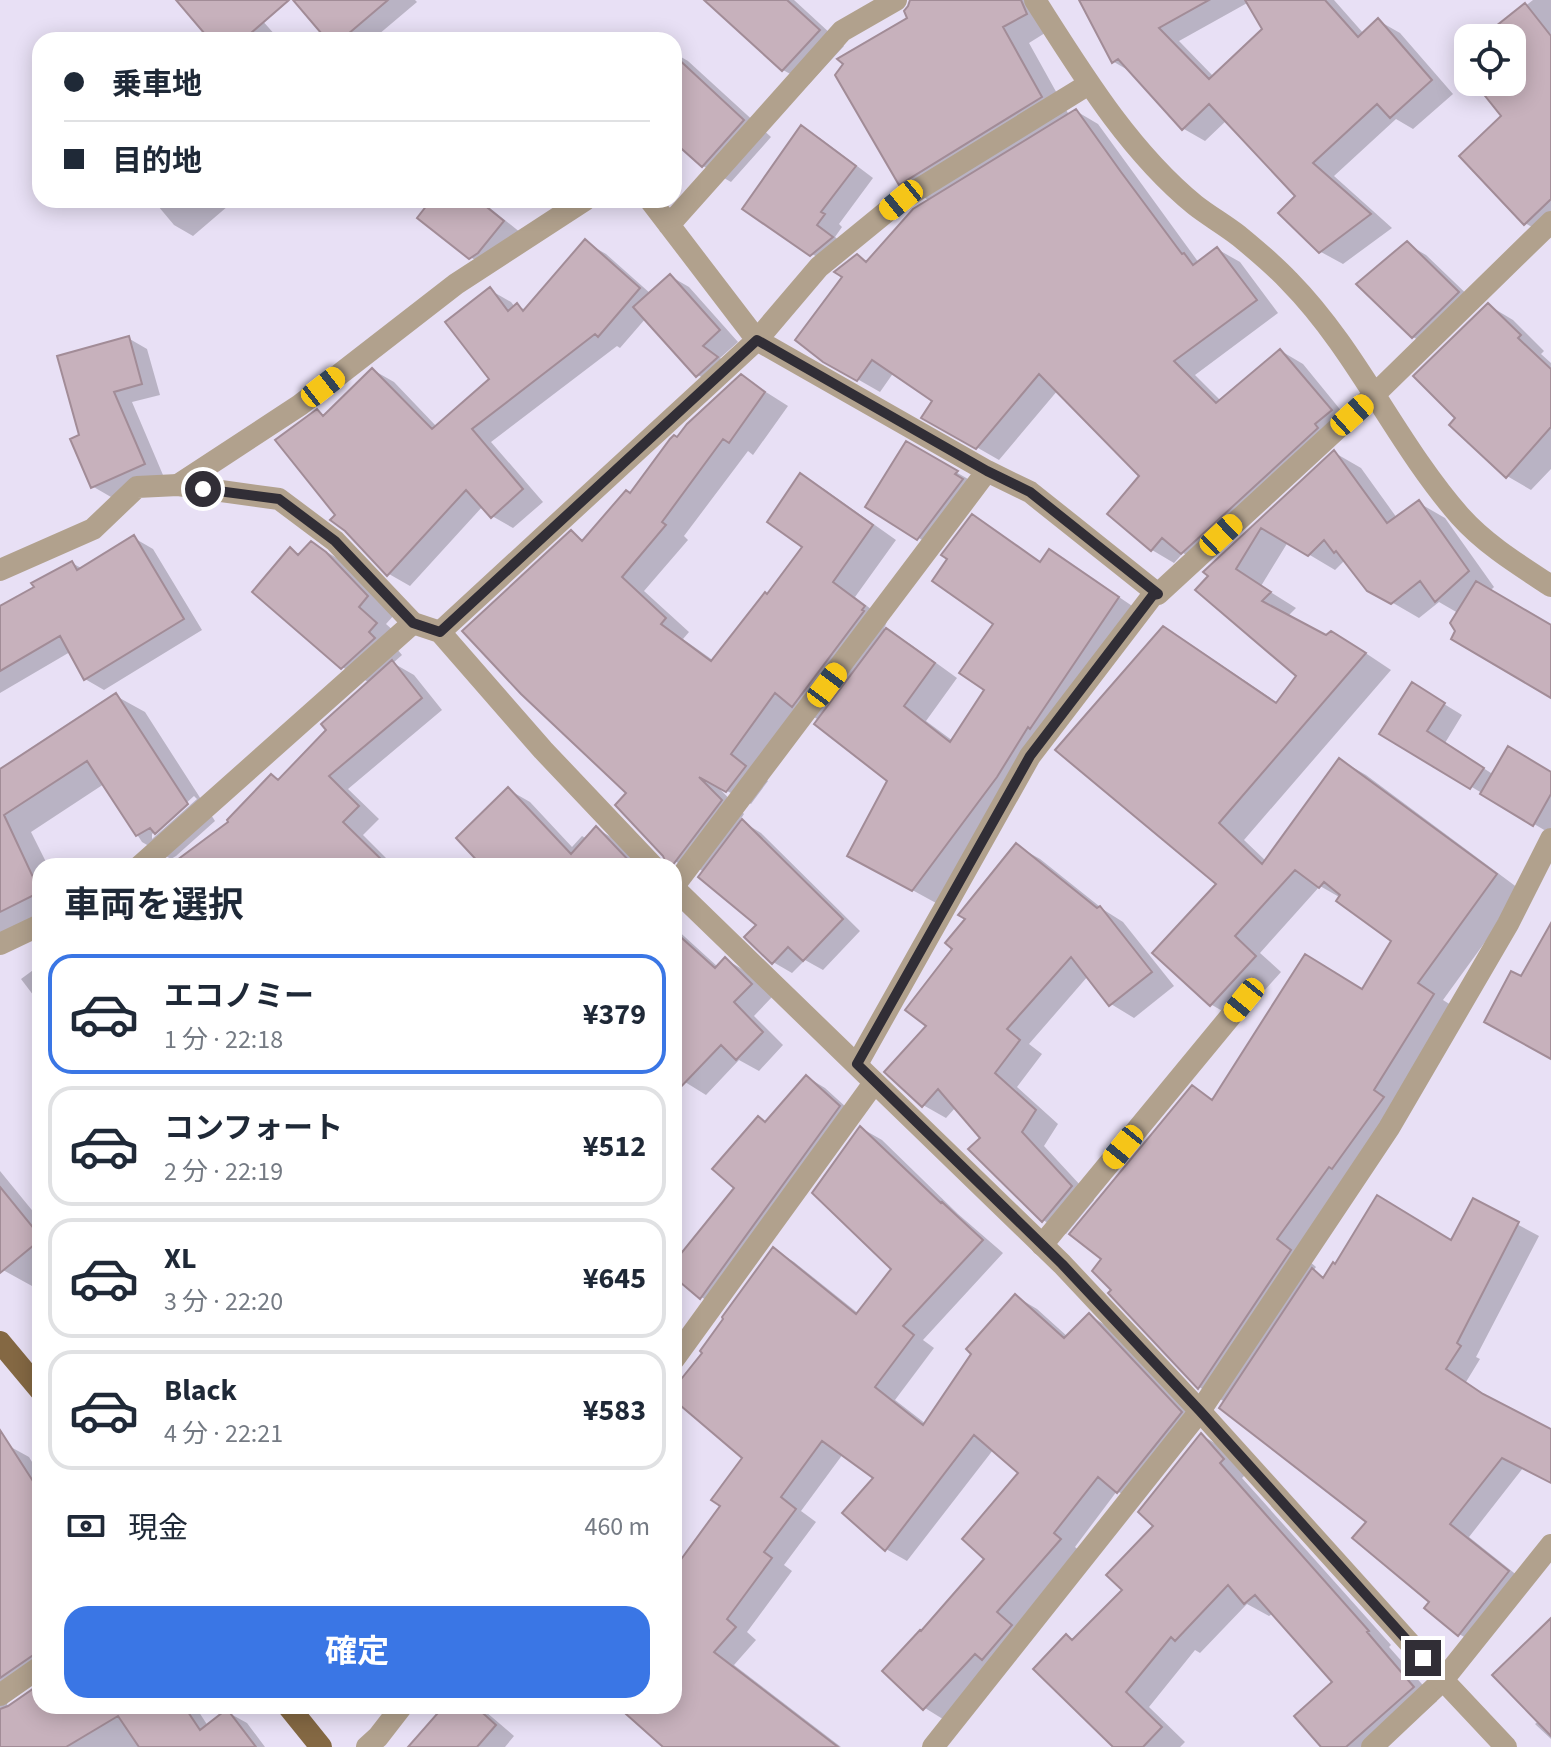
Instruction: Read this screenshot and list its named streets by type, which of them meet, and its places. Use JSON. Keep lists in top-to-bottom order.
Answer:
{
  "page": {
    "banner": ["乗車地", "目的地"],
    "heading": "車両を選択",
    "list": [
      {
        "name": "エコノミー",
        "note": "1 分 · 22:18",
        "value": "¥379"
      },
      {
        "name": "コンフォート",
        "note": "2 分 · 22:19",
        "value": "¥512"
      },
      {
        "name": "XL",
        "note": "3 分 · 22:20",
        "value": "¥645"
      },
      {
        "name": "Black",
        "note": "4 分 · 22:21",
        "value": "¥583"
      }
    ],
    "pay": ["現金", "460 m"],
    "buttons": "確定"
  }
}
